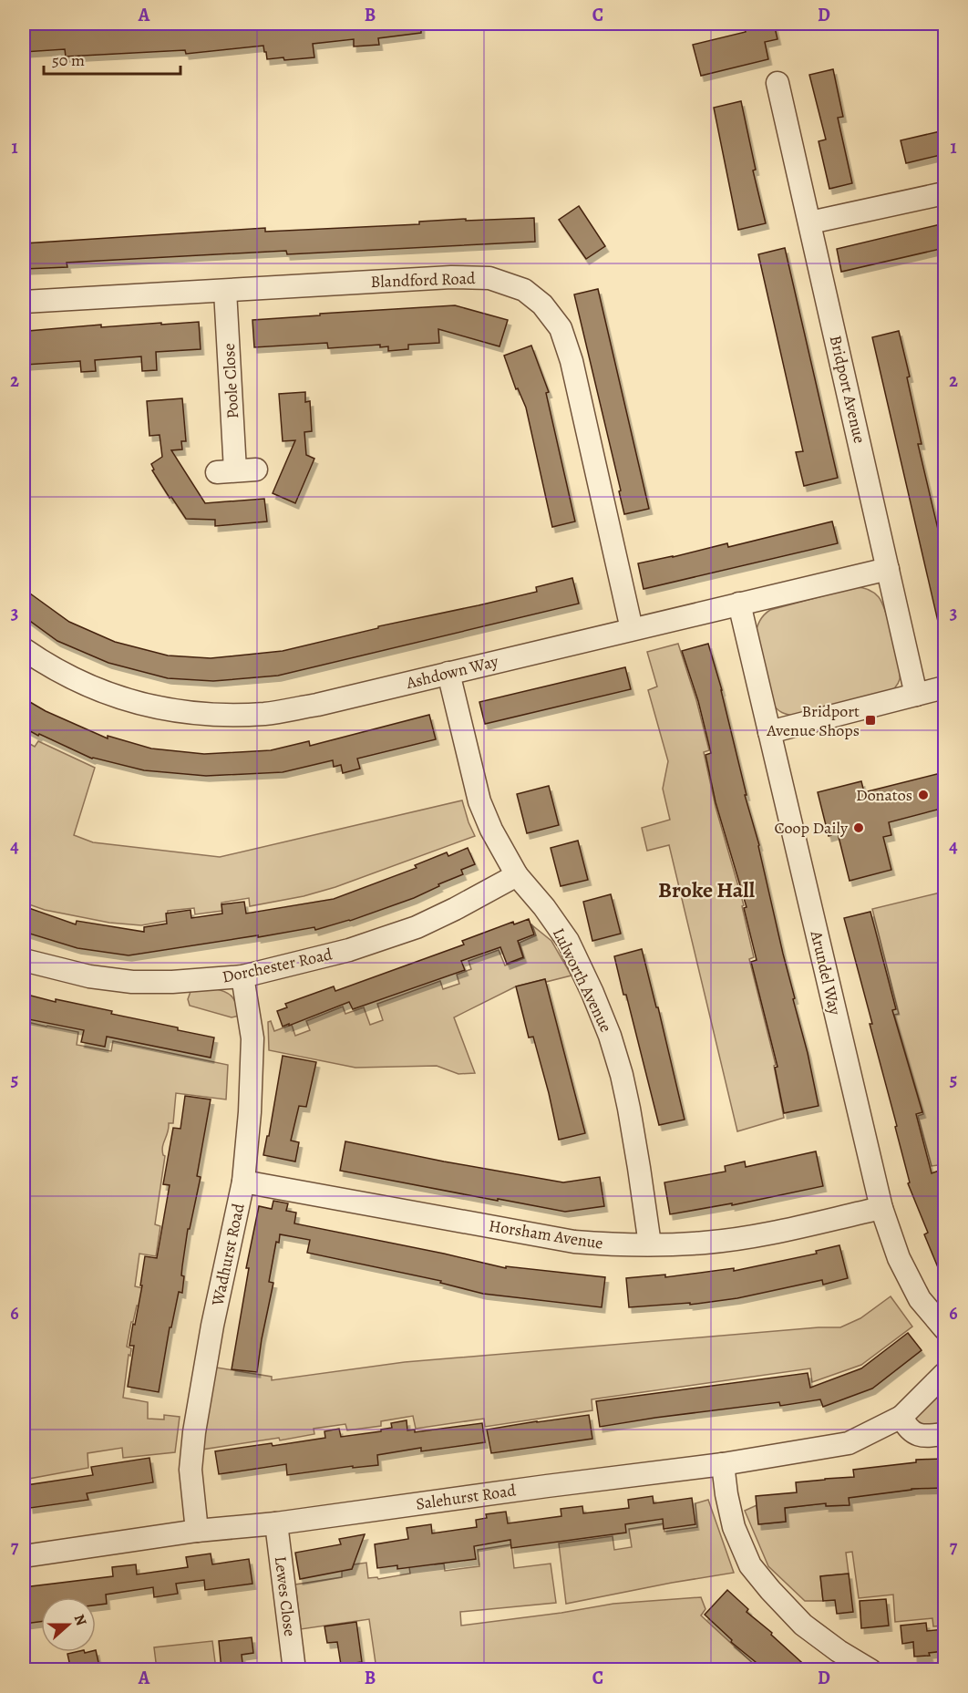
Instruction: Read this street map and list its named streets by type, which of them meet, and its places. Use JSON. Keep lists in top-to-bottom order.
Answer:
{
  "streets": {
    "street": [
      "Blandford Road",
      "Poole Close",
      "Bridport Avenue",
      "Ashdown Way",
      "Dorchester Road",
      "Arundel Way",
      "Lulworth Avenue",
      "Horsham Avenue",
      "Wadhurst Road",
      "Salehurst Road",
      "Lewes Close"
    ]
  },
  "crossings": [
    ["Blandford Road", "Poole Close"],
    ["Blandford Road", "Ashdown Way"],
    ["Bridport Avenue", "Ashdown Way"],
    ["Ashdown Way", "Arundel Way"],
    ["Ashdown Way", "Lulworth Avenue"],
    ["Dorchester Road", "Lulworth Avenue"],
    ["Dorchester Road", "Wadhurst Road"],
    ["Arundel Way", "Horsham Avenue"],
    ["Lulworth Avenue", "Horsham Avenue"],
    ["Horsham Avenue", "Wadhurst Road"],
    ["Wadhurst Road", "Salehurst Road"],
    ["Salehurst Road", "Lewes Close"]
  ],
  "districts": ["Broke Hall"],
  "places": {
    "transit": ["Bridport Avenue Shops"],
    "other": ["Donatos", "Coop Daily"]
  },
  "scale_bar": "50 m",
  "north": "right",
  "grid": {
    "columns": [
      "A",
      "B",
      "C",
      "D"
    ],
    "rows": [
      "1",
      "2",
      "3",
      "4",
      "5",
      "6",
      "7"
    ]
  }
}
